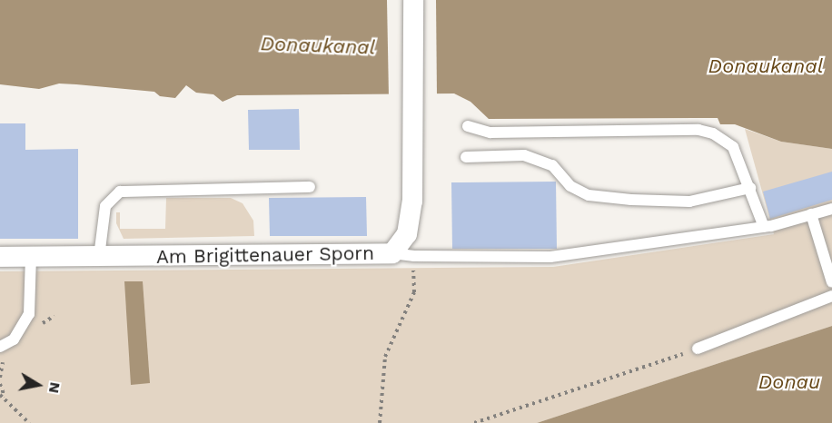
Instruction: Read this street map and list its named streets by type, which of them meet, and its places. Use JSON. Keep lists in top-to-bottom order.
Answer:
{
  "streets": {
    "street": ["Am Brigittenauer Sporn"]
  },
  "water": ["Donaukanal", "Donau"],
  "north": "right"
}
